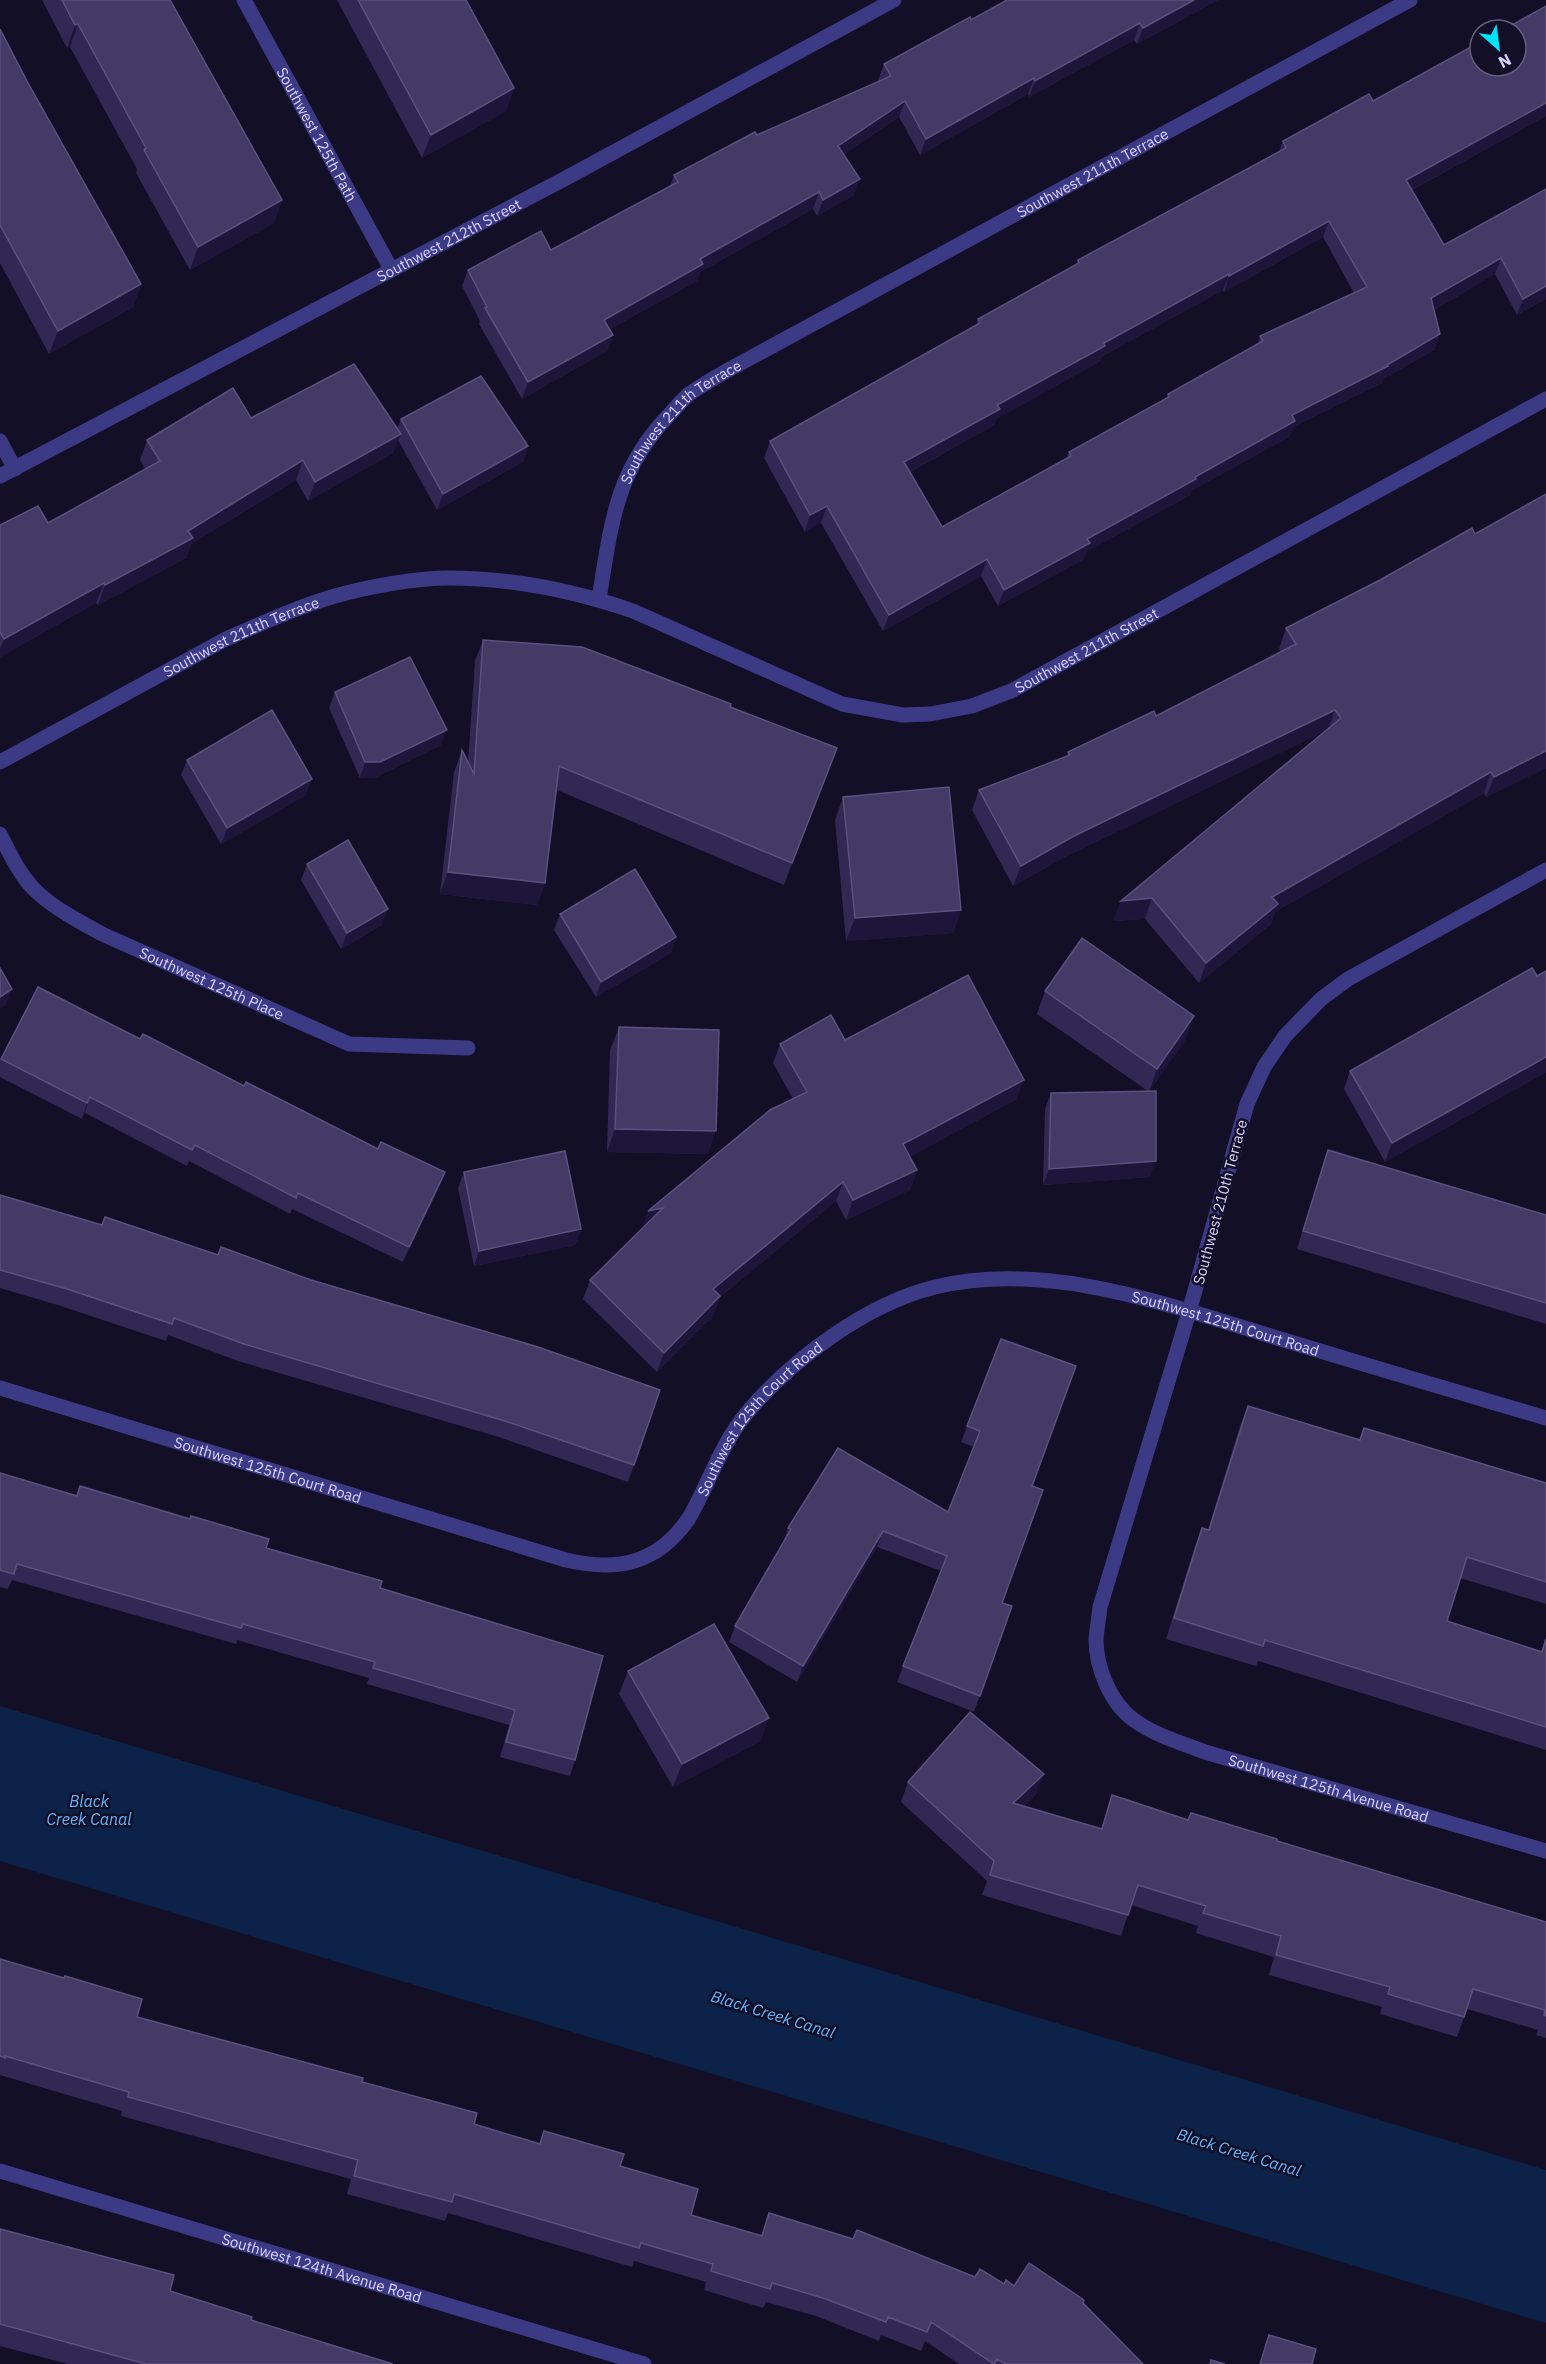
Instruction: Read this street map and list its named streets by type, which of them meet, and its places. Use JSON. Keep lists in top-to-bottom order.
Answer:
{
  "streets": {
    "street": [
      "Southwest 125th Path",
      "Southwest 211th Terrace",
      "Southwest 212th Street",
      "Southwest 211th Street",
      "Southwest 125th Place",
      "Southwest 210th Terrace",
      "Southwest 125th Court Road",
      "Southwest 125th Avenue Road",
      "Southwest 124th Avenue Road"
    ]
  },
  "crossings": [
    ["Southwest 125th Path", "Southwest 212th Street"],
    ["Southwest 211th Terrace", "Southwest 211th Street"],
    ["Southwest 210th Terrace", "Southwest 125th Court Road"],
    ["Southwest 210th Terrace", "Southwest 125th Avenue Road"]
  ],
  "water": ["Black Creek Canal"],
  "north": "bottom right"
}
